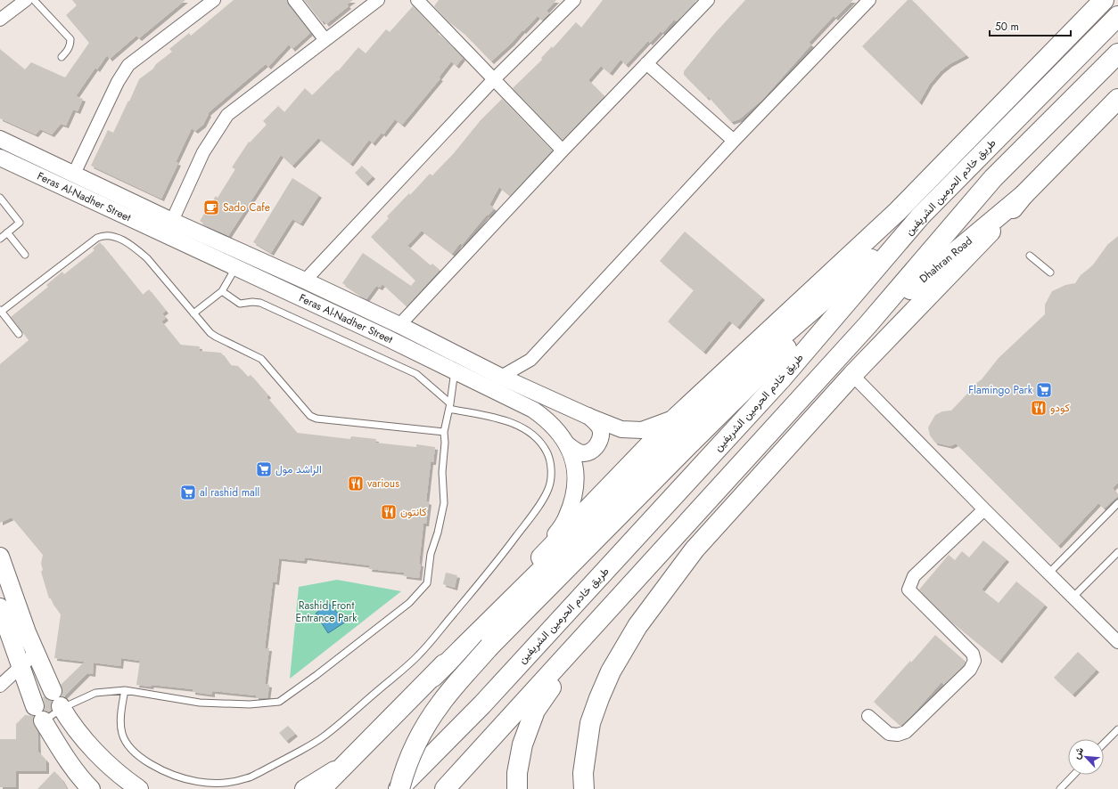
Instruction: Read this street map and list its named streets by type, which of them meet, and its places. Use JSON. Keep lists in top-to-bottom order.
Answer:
{
  "streets": {
    "main road": ["طريق خادم الحرمين الشريفين", "Dhahran Road"],
    "street": ["Feras Al-Nadher Street"]
  },
  "parks": ["Rashid Front Entrance Park"],
  "places": {
    "cafe": ["Sado Cafe"],
    "supermarket": ["Flamingo Park", "الراشد مول", "al rashid mall"],
    "restaurant": ["كودو", "various", "كانتون"]
  },
  "scale_bar": "50 m",
  "north": "top left"
}
